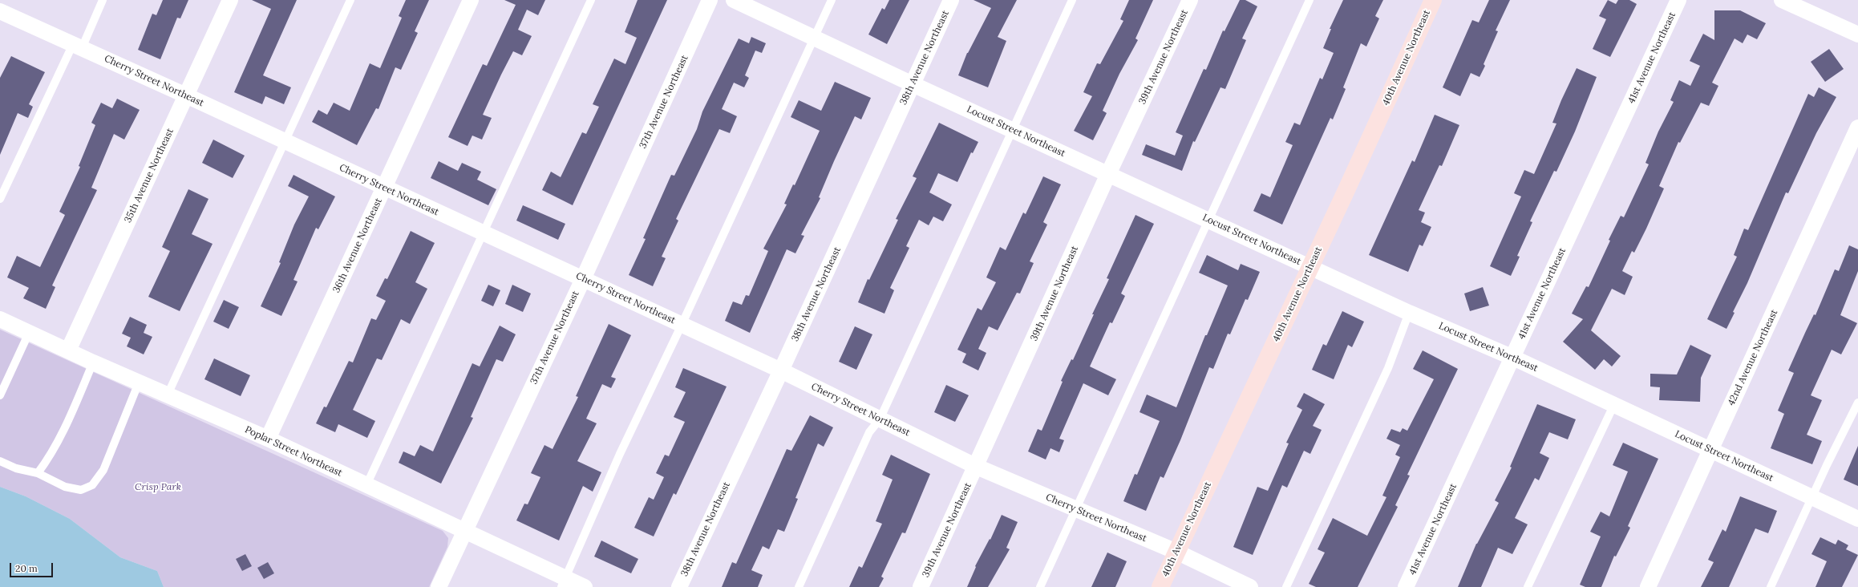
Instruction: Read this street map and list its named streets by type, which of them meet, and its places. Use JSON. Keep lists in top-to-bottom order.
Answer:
{
  "streets": {
    "street": [
      "39th Avenue Northeast",
      "38th Avenue Northeast",
      "40th Avenue Northeast",
      "41st Avenue Northeast",
      "Cherry Street Northeast",
      "37th Avenue Northeast",
      "Locust Street Northeast",
      "35th Avenue Northeast",
      "36th Avenue Northeast",
      "42nd Avenue Northeast",
      "Poplar Street Northeast"
    ]
  },
  "crossings": [
    ["39th Avenue Northeast", "Cherry Street Northeast"],
    ["39th Avenue Northeast", "Locust Street Northeast"],
    ["38th Avenue Northeast", "Cherry Street Northeast"],
    ["38th Avenue Northeast", "Locust Street Northeast"],
    ["40th Avenue Northeast", "Cherry Street Northeast"],
    ["40th Avenue Northeast", "Locust Street Northeast"],
    ["41st Avenue Northeast", "Locust Street Northeast"],
    ["Cherry Street Northeast", "37th Avenue Northeast"],
    ["Cherry Street Northeast", "35th Avenue Northeast"],
    ["Cherry Street Northeast", "36th Avenue Northeast"],
    ["37th Avenue Northeast", "Poplar Street Northeast"],
    ["Locust Street Northeast", "42nd Avenue Northeast"],
    ["35th Avenue Northeast", "Poplar Street Northeast"],
    ["36th Avenue Northeast", "Poplar Street Northeast"]
  ],
  "parks": ["Crisp Park"],
  "scale_bar": "20 m"
}
